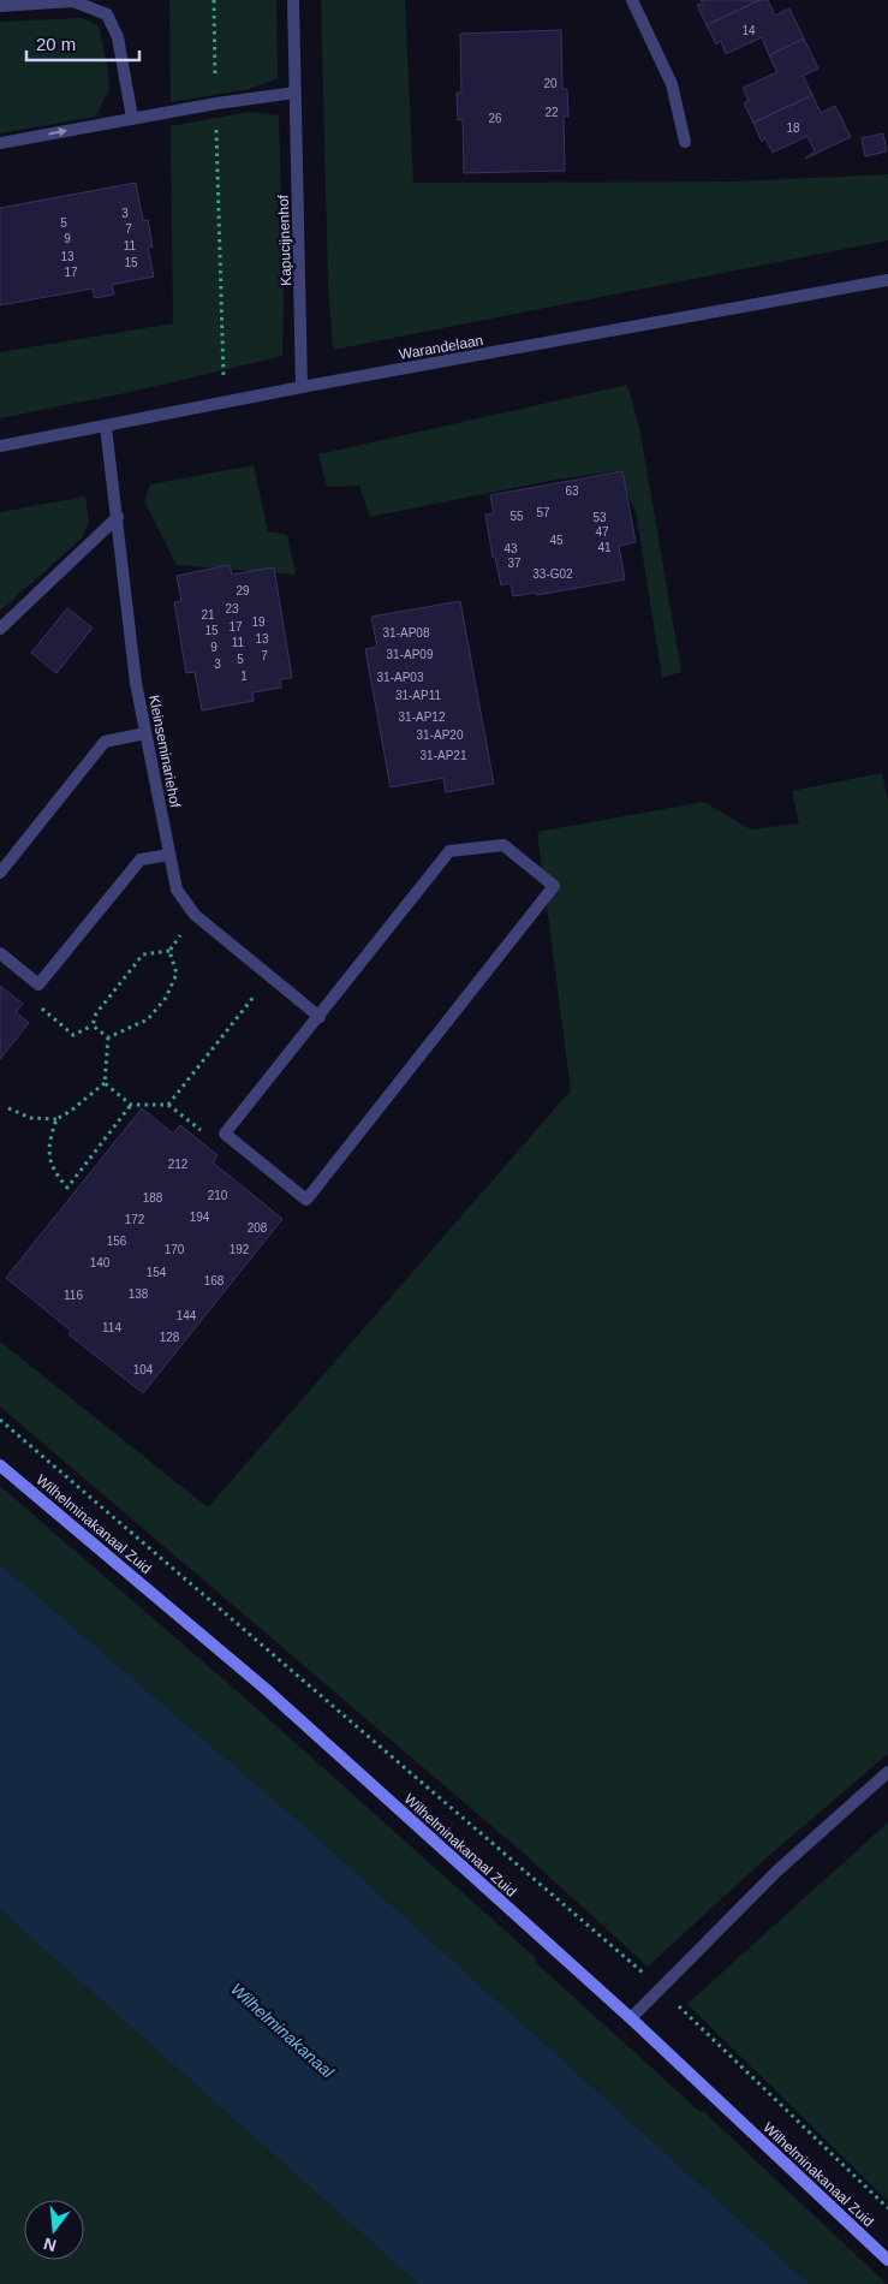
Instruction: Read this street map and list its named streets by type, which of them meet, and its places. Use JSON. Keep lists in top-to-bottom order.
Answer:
{
  "streets": {
    "street": [
      "Kapucijnenhof",
      "Warandelaan",
      "Kleinseminariehof",
      "Wilhelminakanaal Zuid"
    ]
  },
  "crossings": [
    ["Kapucijnenhof", "Warandelaan"],
    ["Warandelaan", "Kleinseminariehof"]
  ],
  "water": ["Wilhelminakanaal"],
  "house_numbers": [
    "14",
    "20",
    "22",
    "26",
    "18",
    "3",
    "5",
    "7",
    "9",
    "11",
    "13",
    "15",
    "17",
    "63",
    "57",
    "55",
    "53",
    "47",
    "45",
    "41",
    "43",
    "37",
    "33-G02",
    "29",
    "23",
    "21",
    "19",
    "17",
    "15",
    "31-AP08",
    "13",
    "11",
    "9",
    "31-AP09",
    "7",
    "5",
    "3",
    "1",
    "31-AP03",
    "31-AP11",
    "31-AP12",
    "31-AP20",
    "31-AP21",
    "212",
    "210",
    "188",
    "194",
    "172",
    "208",
    "156",
    "170",
    "192",
    "140",
    "154",
    "168",
    "138",
    "116",
    "144",
    "114",
    "128",
    "104"
  ],
  "scale_bar": "20 m",
  "north": "bottom"
}
